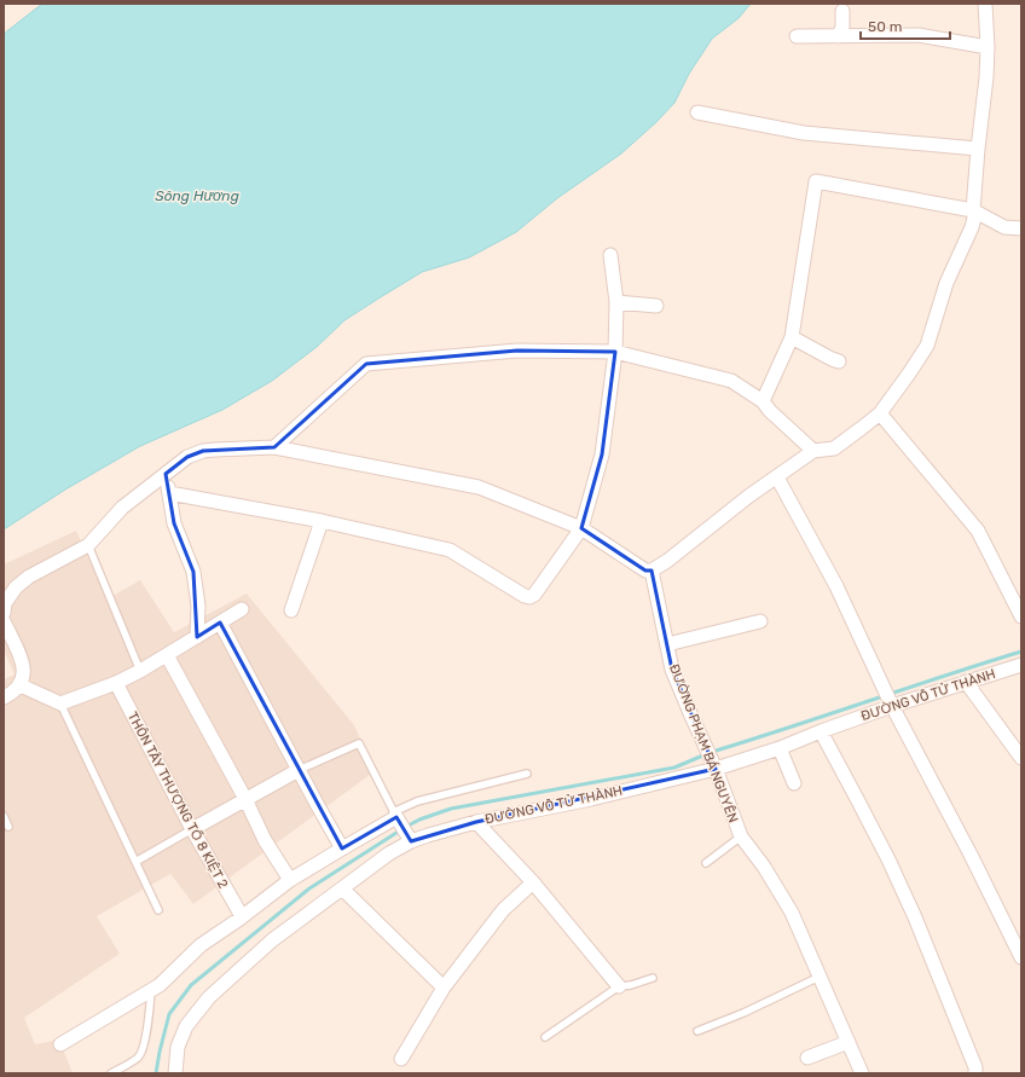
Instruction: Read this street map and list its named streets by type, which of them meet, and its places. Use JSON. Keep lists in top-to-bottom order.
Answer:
{
  "streets": {
    "street": ["ĐƯỜNG VÕ TỬ THÀNH", "ĐƯỜNG PHẠM BÁ NGUYÊN", "THÔN TÂY THƯỢNG TỔ 8 KIỆT 2"]
  },
  "crossings": [
    ["ĐƯỜNG VÕ TỬ THÀNH", "ĐƯỜNG PHẠM BÁ NGUYÊN"]
  ],
  "water": ["Sông Hương"],
  "scale_bar": "50 m"
}
